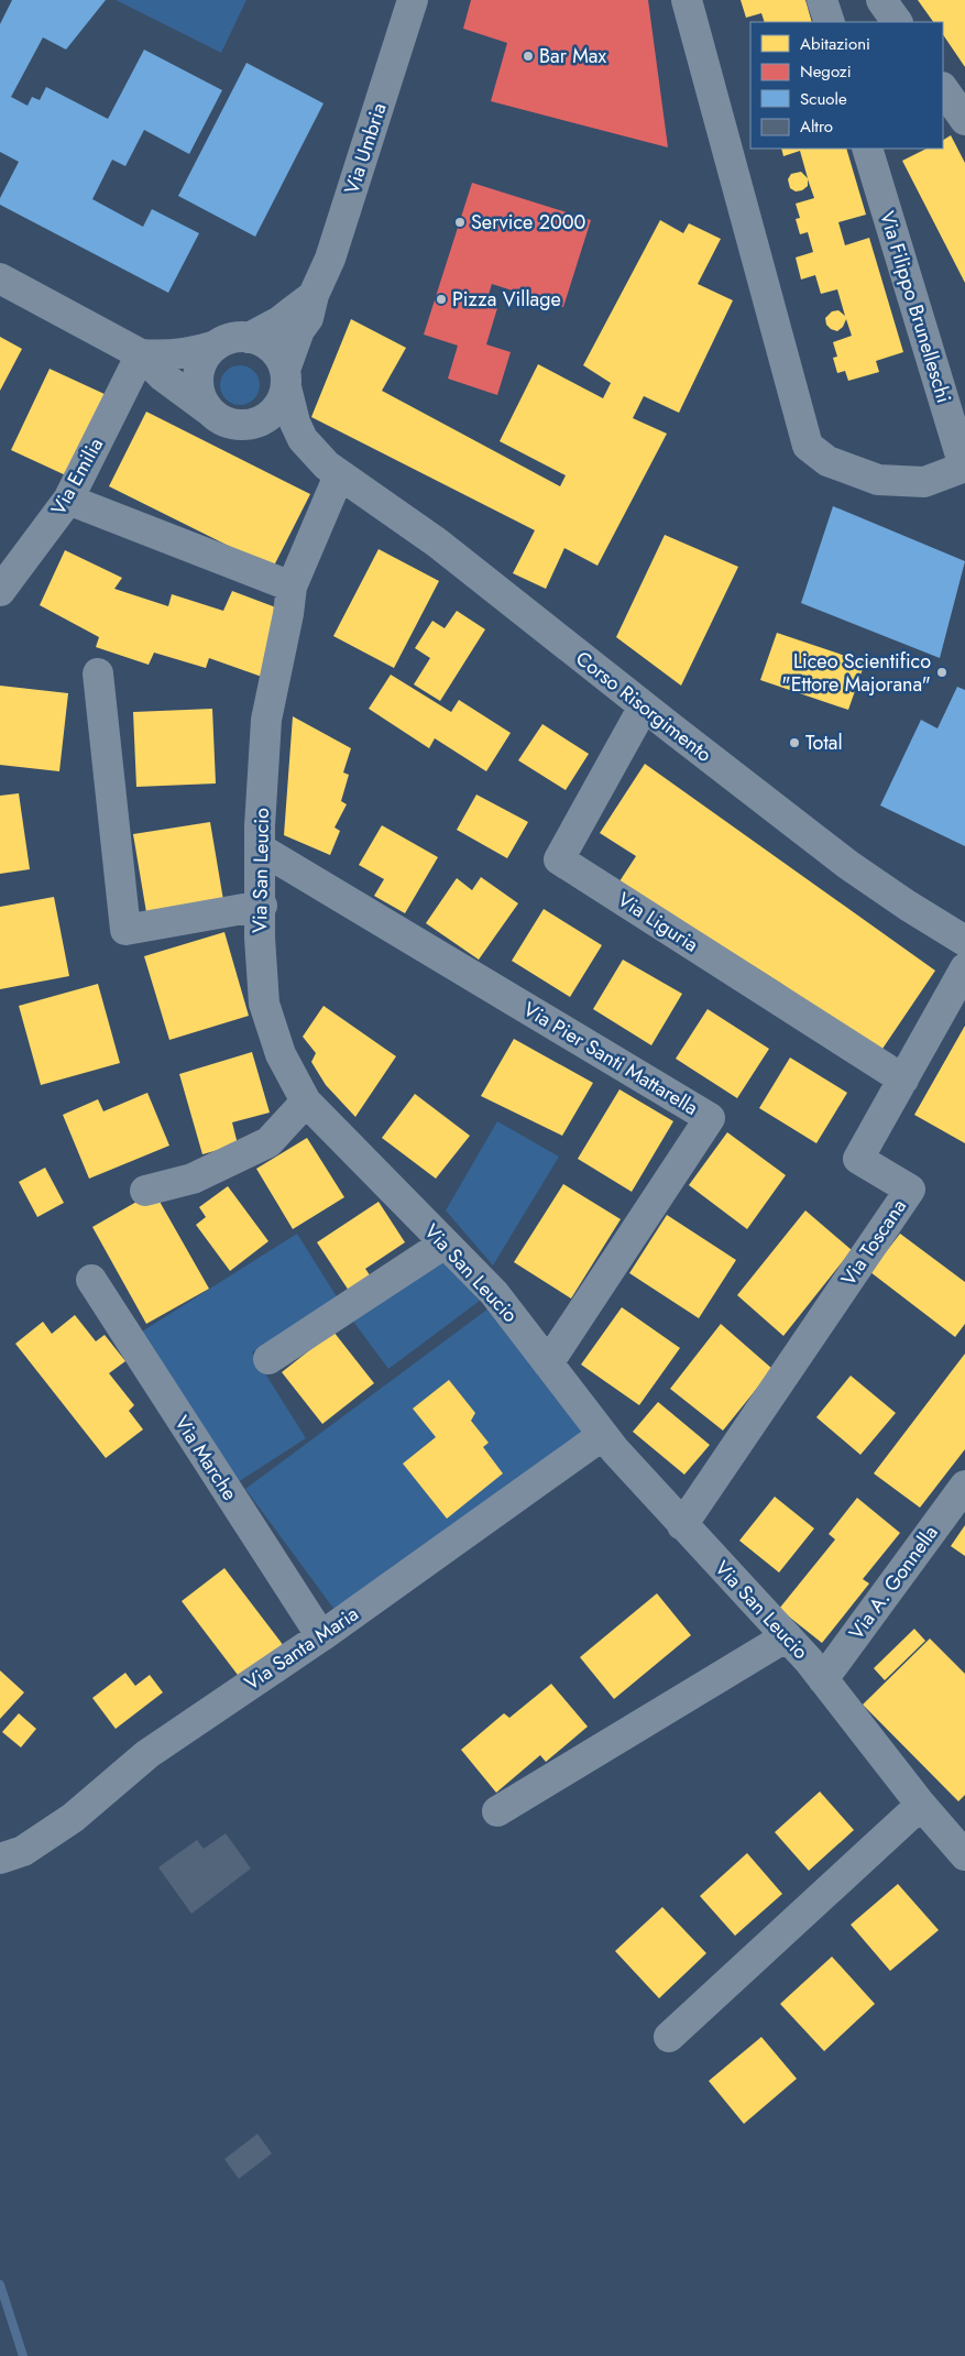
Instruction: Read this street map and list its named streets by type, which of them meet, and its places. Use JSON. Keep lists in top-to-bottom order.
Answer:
{
  "streets": {
    "street": [
      "Via Umbria",
      "Via Filippo Brunelleschi",
      "Via Emilia",
      "Corso Risorgimento",
      "Via San Leucio",
      "Via Liguria",
      "Via Pier Santi Mattarella",
      "Via Toscana",
      "Via Marche",
      "Via A. Gonnella",
      "Via Santa Maria"
    ]
  },
  "crossings": [
    ["Via Umbria", "Corso Risorgimento"],
    ["Corso Risorgimento", "Via San Leucio"],
    ["Corso Risorgimento", "Via Liguria"],
    ["Via San Leucio", "Via Pier Santi Mattarella"],
    ["Via San Leucio", "Via Toscana"],
    ["Via San Leucio", "Via A. Gonnella"],
    ["Via San Leucio", "Via Santa Maria"],
    ["Via Liguria", "Via Toscana"],
    ["Via Marche", "Via Santa Maria"]
  ],
  "places": [
    "Bar Max",
    "Service 2000",
    "Pizza Village",
    "Liceo Scientifico \"Ettore Majorana\"",
    "Total"
  ],
  "legend": [
    "Abitazioni",
    "Negozi",
    "Scuole",
    "Altro"
  ]
}
